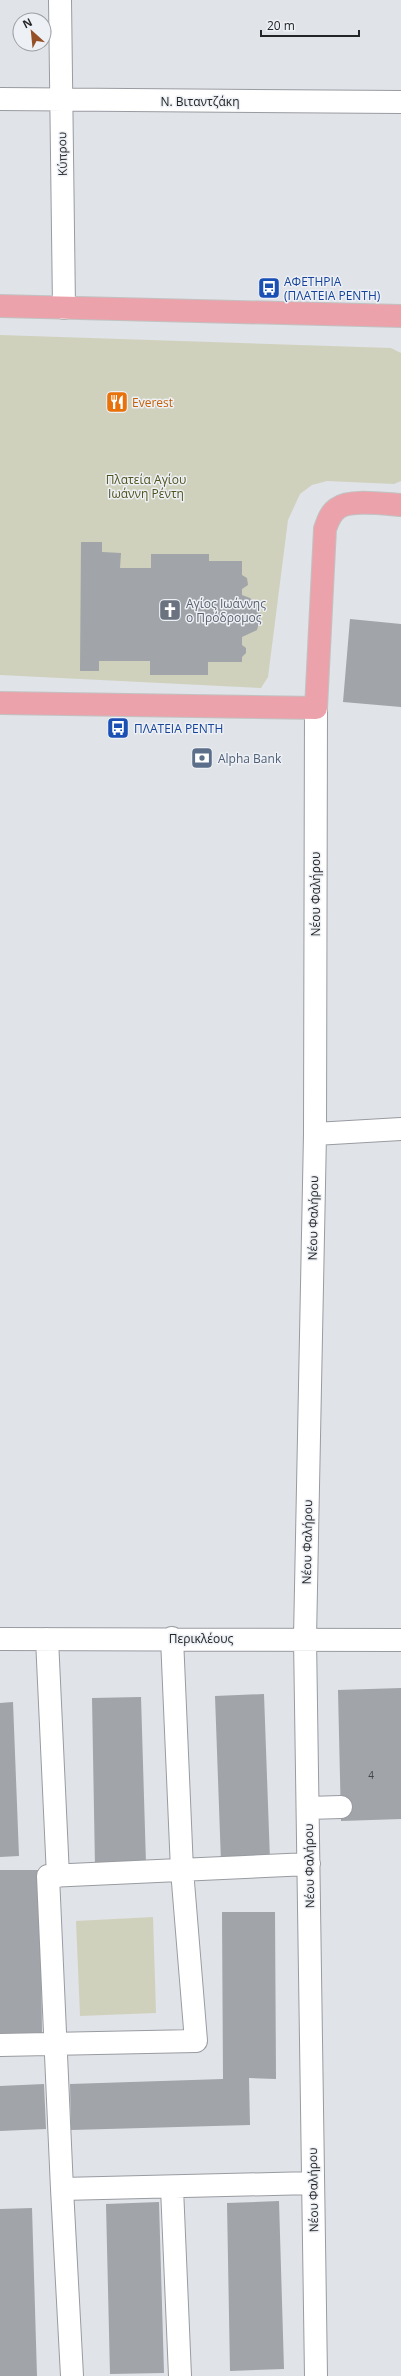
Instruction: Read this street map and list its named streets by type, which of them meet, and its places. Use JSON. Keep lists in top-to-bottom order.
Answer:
{
  "streets": {
    "street": [
      "Ν. Βιταντζάκη",
      "Κύπρου",
      "Νέου Φαλήρου",
      "Περικλέους"
    ]
  },
  "crossings": [
    ["Ν. Βιταντζάκη", "Κύπρου"],
    ["Νέου Φαλήρου", "Περικλέους"]
  ],
  "parks": ["Πλατεία Αγίου Ιωάννη Ρέντη"],
  "places": {
    "bus stop": ["ΑΦΕΤΗΡΙΑ (ΠΛΑΤΕΙΑ ΡΕΝΤΗ)", "ΠΛΑΤΕΙΑ ΡΕΝΤΗ"],
    "restaurant": ["Everest"],
    "church": ["Αγίος Ιωάννης ο Πρόδρομος"],
    "bank": ["Alpha Bank"]
  },
  "house_numbers": ["4"],
  "scale_bar": "20 m",
  "north": "top left"
}
